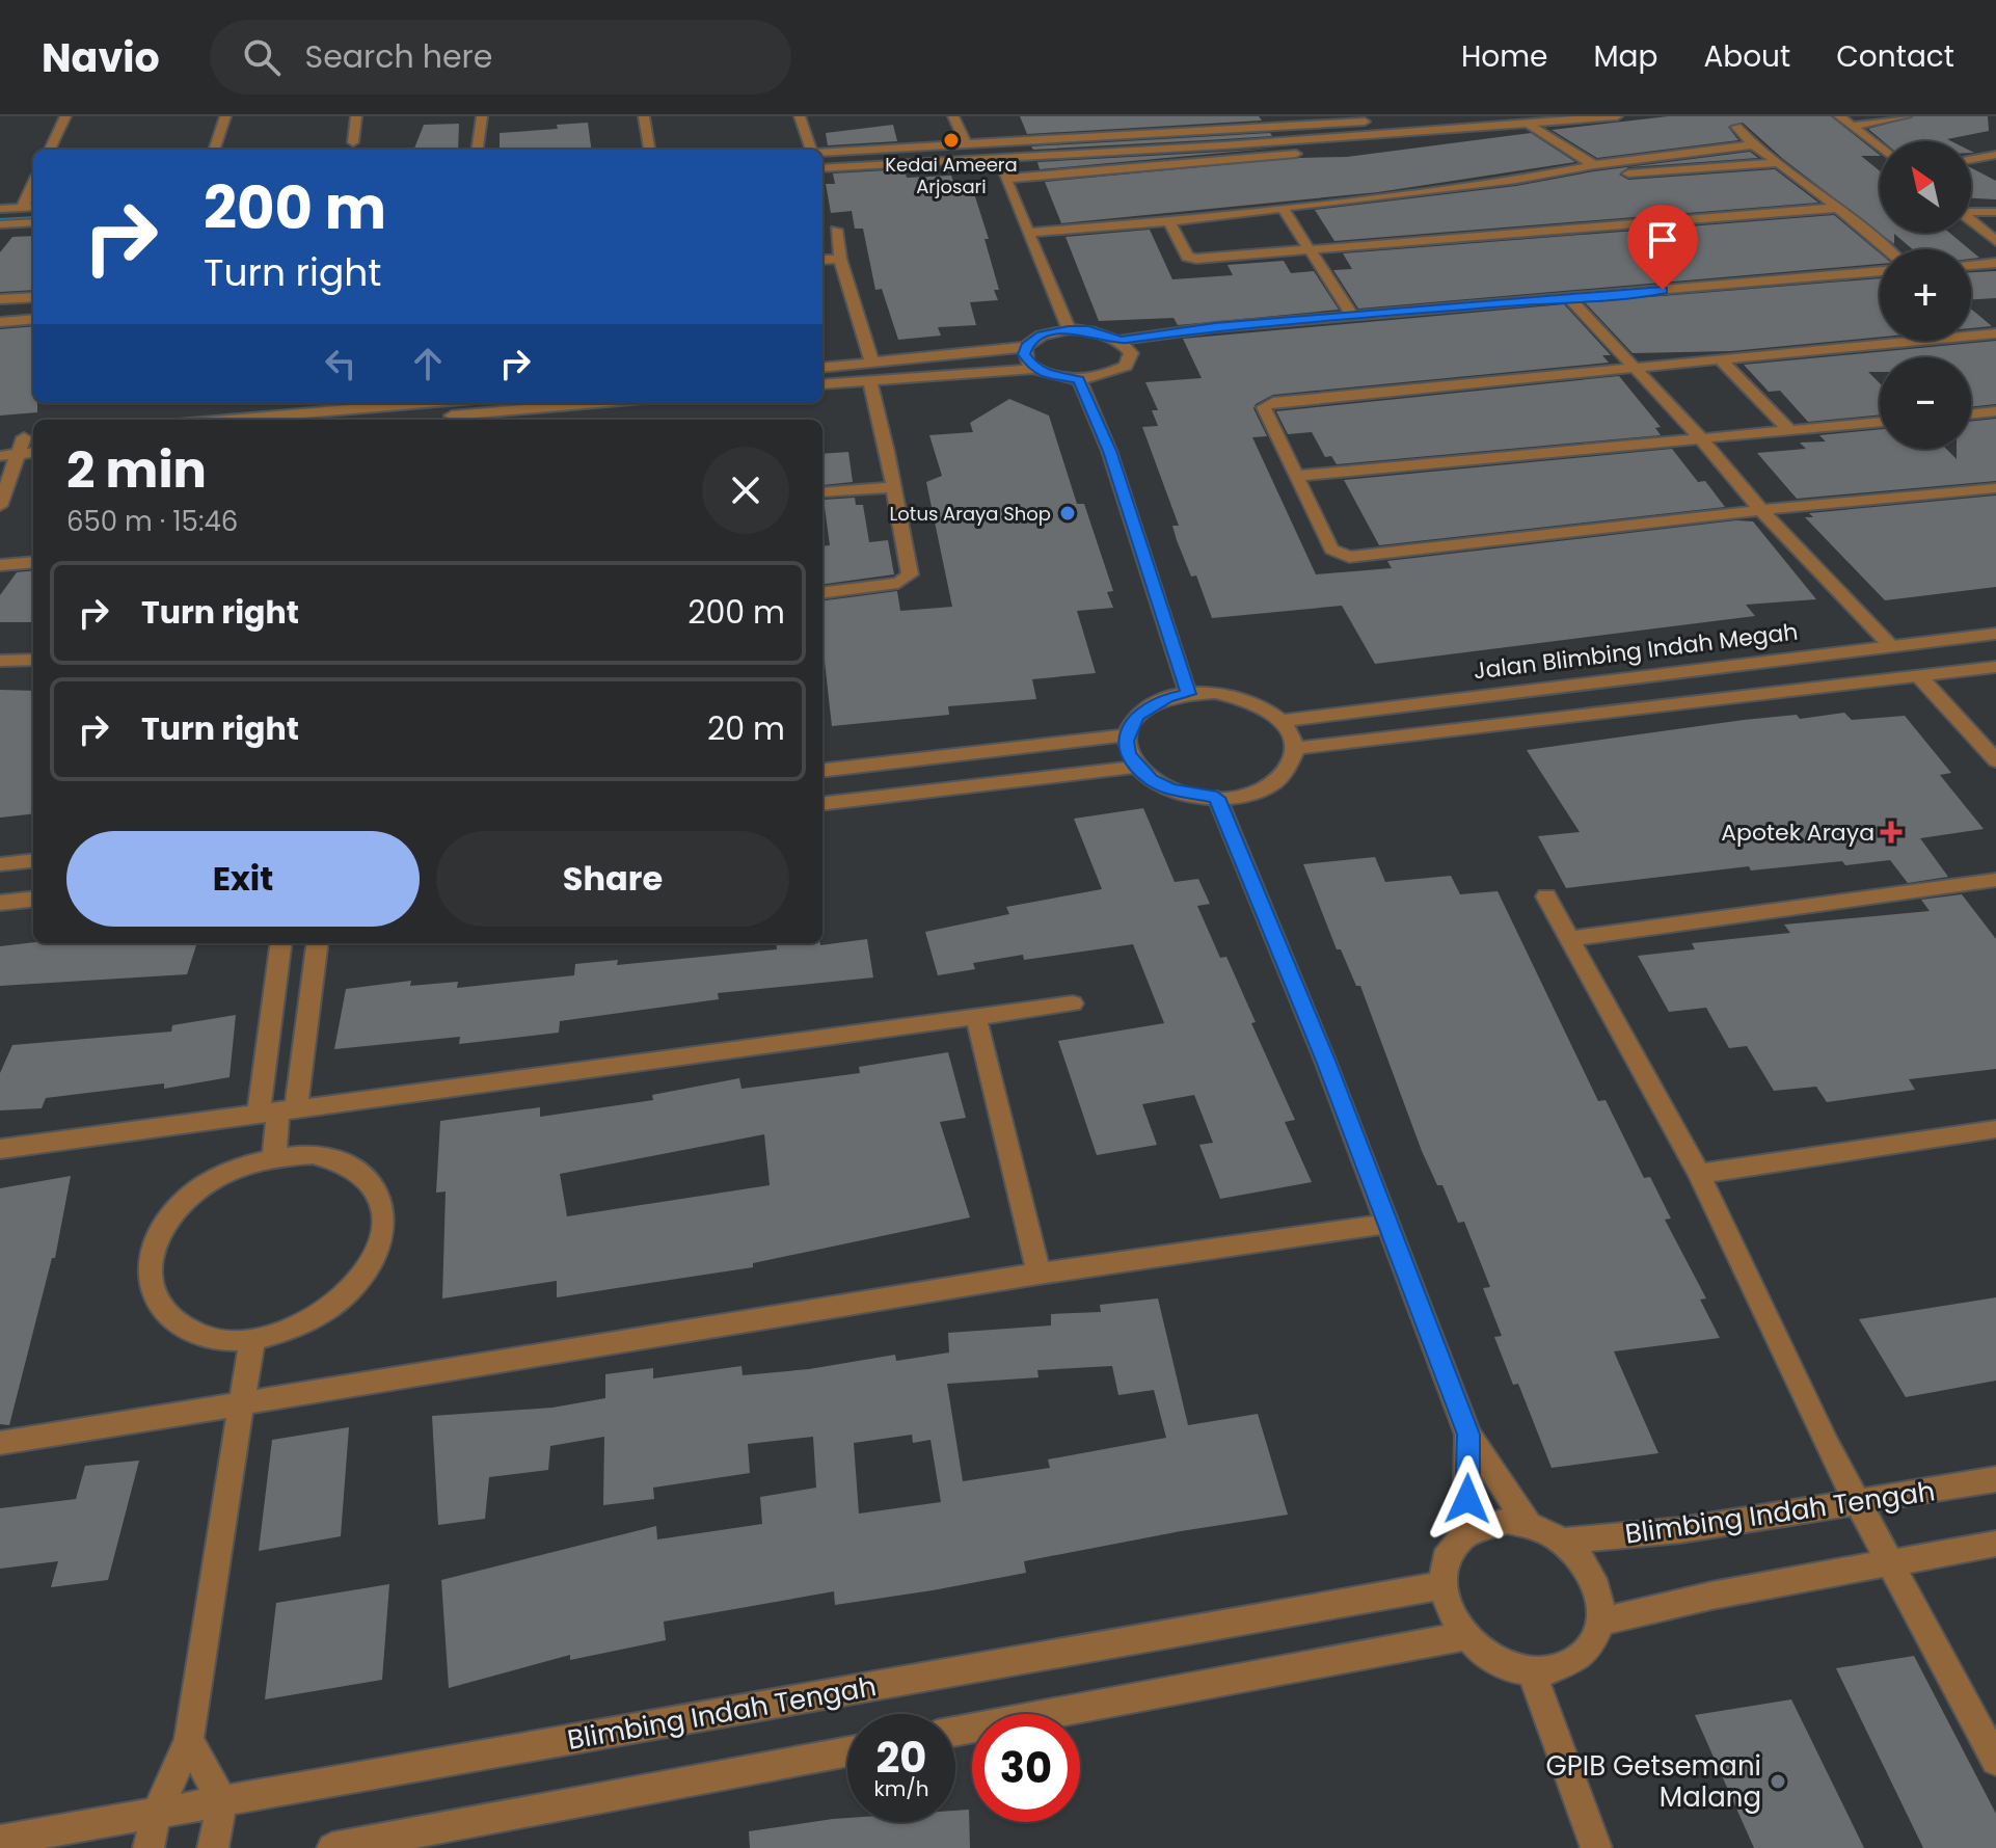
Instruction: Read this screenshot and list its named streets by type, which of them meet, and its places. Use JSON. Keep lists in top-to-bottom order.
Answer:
{
  "streets": {
    "street": ["Jalan Blimbing Indah Megah", "Blimbing Indah Tengah"]
  },
  "places": {
    "other": ["Kedai Ameera Arjosari", "Lotus Araya Shop", "GPIB Getsemani Malang"],
    "health": ["Apotek Araya"]
  },
  "north": "top left",
  "page": {
    "header": "Navio",
    "search": "Search here",
    "nav": [
      "Home",
      "Map",
      "About",
      "Contact"
    ],
    "map_buttons": ["+", "−"],
    "turn": ["200 m", "Turn right"],
    "heading": ["2 min", "650 m · 15:46"],
    "list": [
      {
        "name": "Turn right",
        "value": "200 m"
      },
      {
        "name": "Turn right",
        "value": "20 m"
      }
    ],
    "buttons": ["Exit", "Share"],
    "speed": "20 km/h",
    "limit": "30"
  }
}
